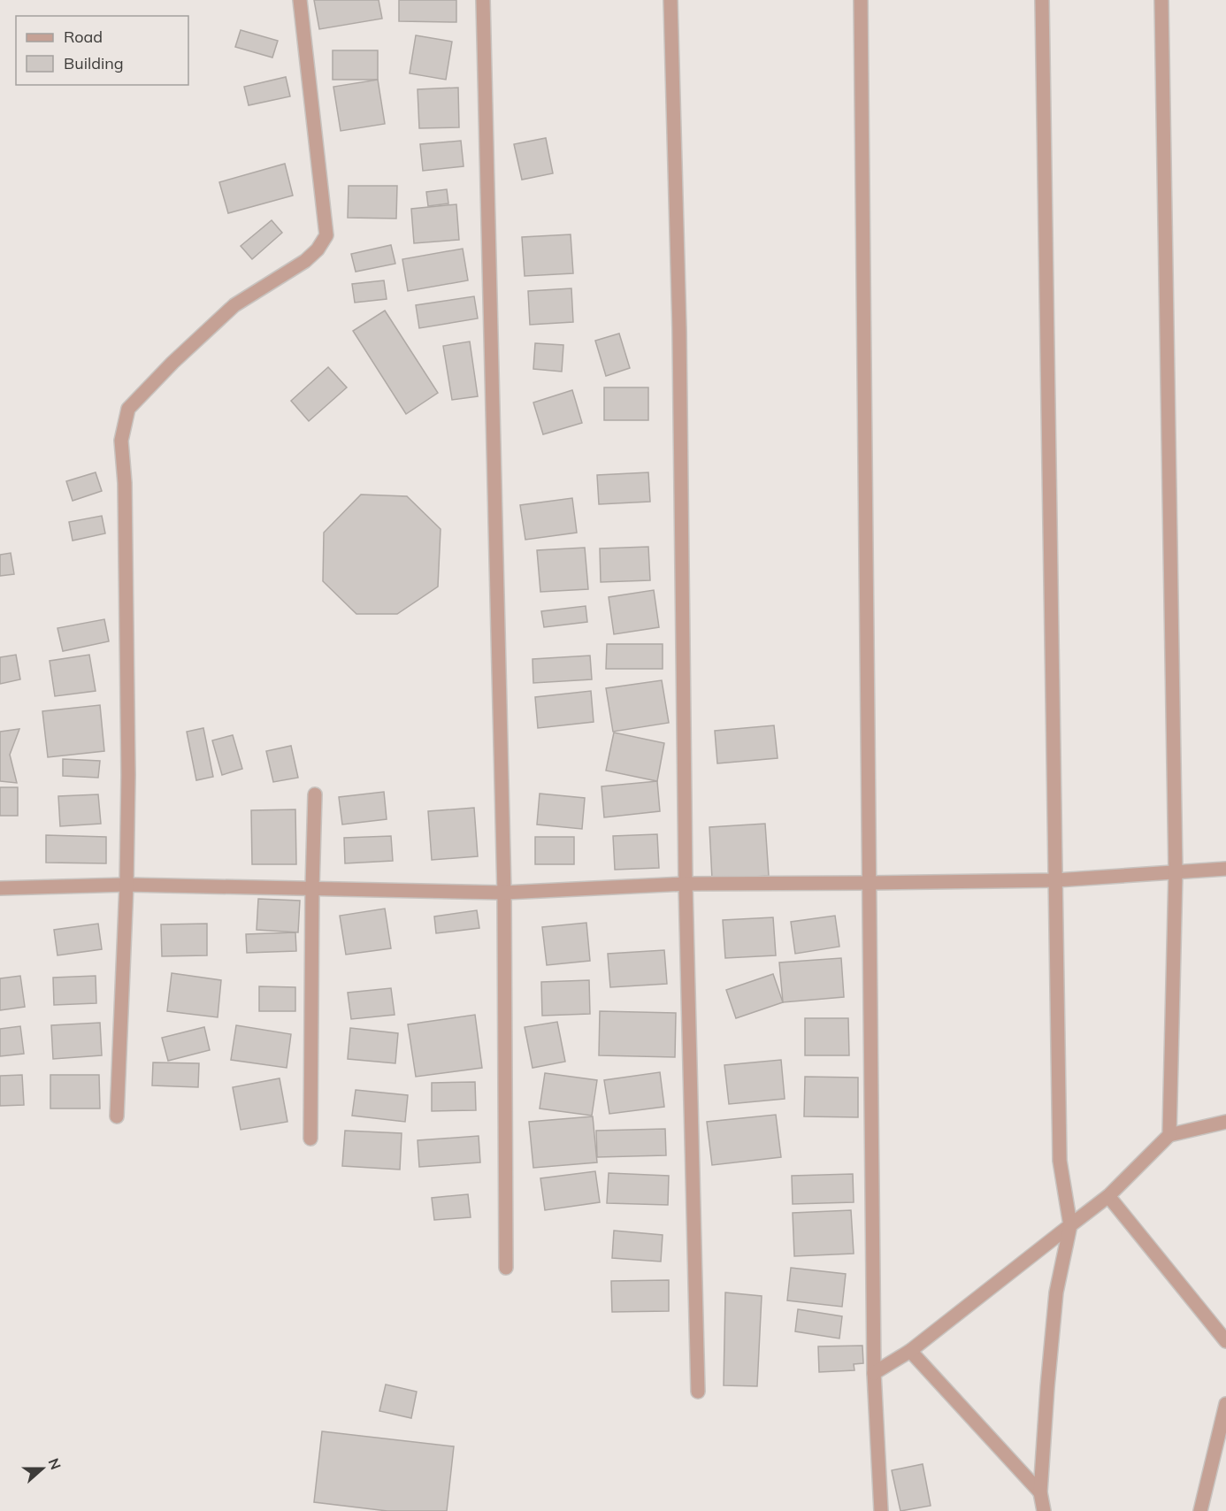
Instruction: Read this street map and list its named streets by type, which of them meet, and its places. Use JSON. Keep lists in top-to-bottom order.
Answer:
{
  "legend": ["Road", "Building"],
  "north": "right"
}
